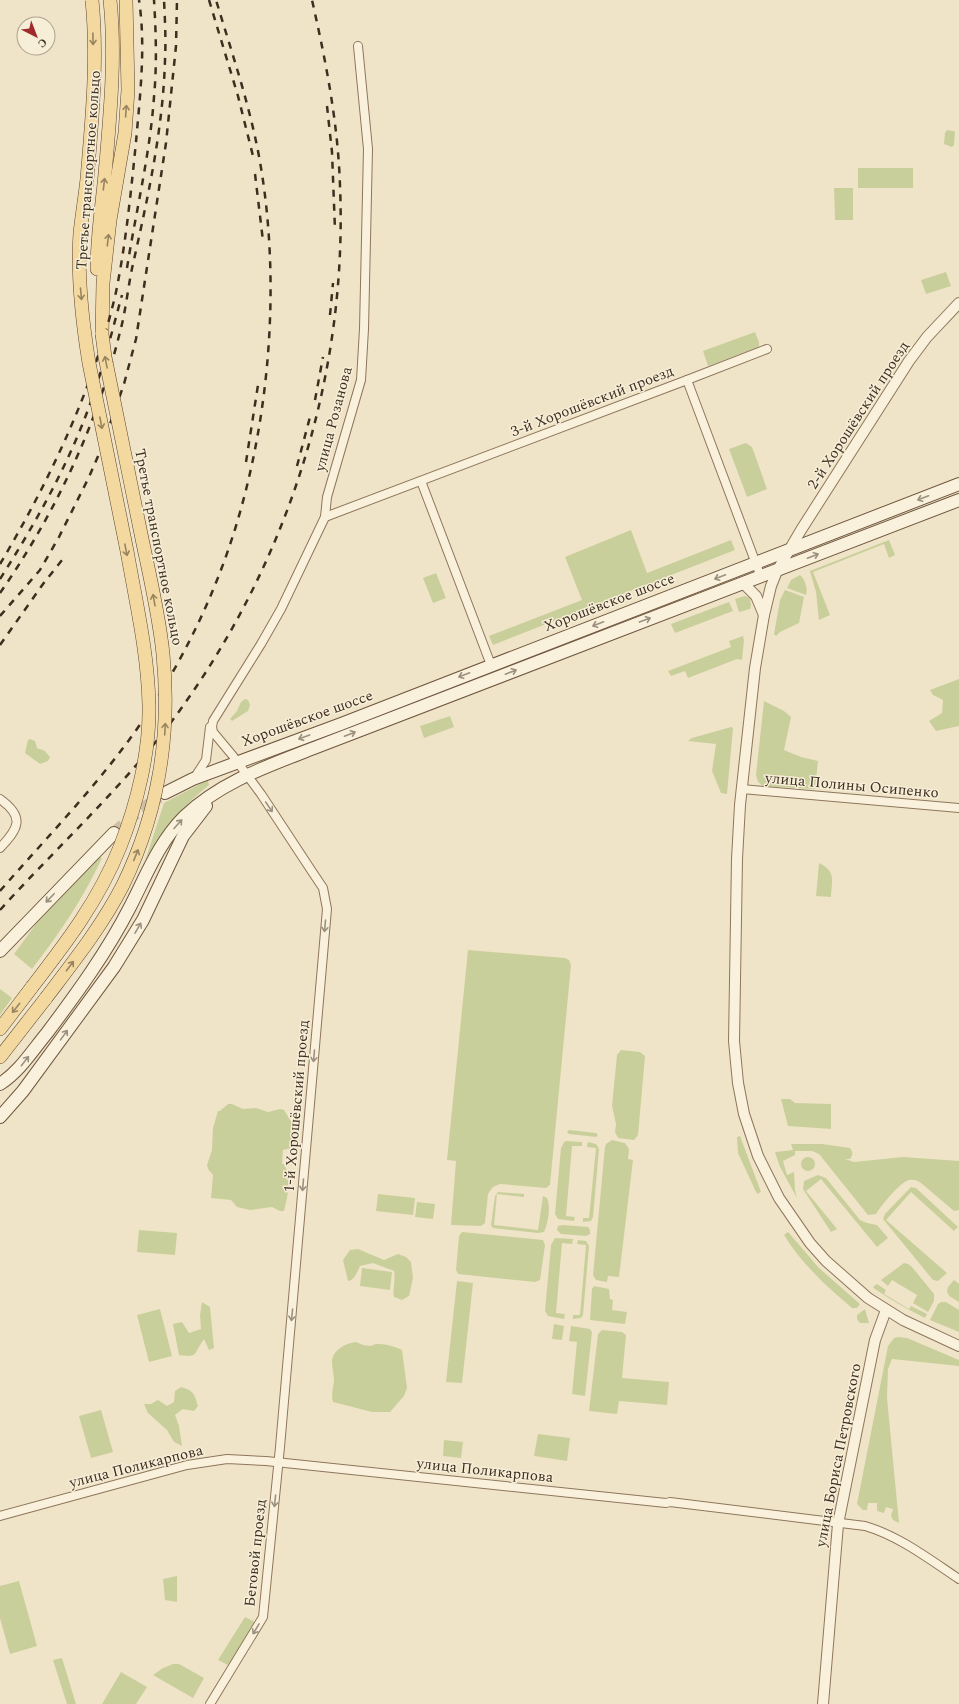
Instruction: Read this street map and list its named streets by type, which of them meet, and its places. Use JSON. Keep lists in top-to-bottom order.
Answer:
{
  "streets": {
    "main road": ["Третье транспортное кольцо", "Хорошёвское шоссе"],
    "street": [
      "3-й Хорошёвский проезд",
      "2-й Хорошёвский проезд",
      "улица Розанова",
      "улица Полины Осипенко",
      "1-й Хорошёвский проезд",
      "улица Бориса Петровского",
      "улица Поликарпова",
      "Беговой проезд"
    ]
  },
  "crossings": [
    ["3-й Хорошёвский проезд", "улица Розанова"],
    ["3-й Хорошёвский проезд", "Хорошёвское шоссе"],
    ["2-й Хорошёвский проезд", "Хорошёвское шоссе"],
    ["2-й Хорошёвский проезд", "улица Полины Осипенко"],
    ["2-й Хорошёвский проезд", "улица Бориса Петровского"],
    ["Хорошёвское шоссе", "1-й Хорошёвский проезд"],
    ["1-й Хорошёвский проезд", "улица Поликарпова"],
    ["1-й Хорошёвский проезд", "Беговой проезд"],
    ["улица Бориса Петровского", "улица Поликарпова"],
    ["улица Поликарпова", "Беговой проезд"]
  ],
  "one_way": ["1-й Хорошёвский проезд", "Беговой проезд"],
  "north": "bottom right"
}
